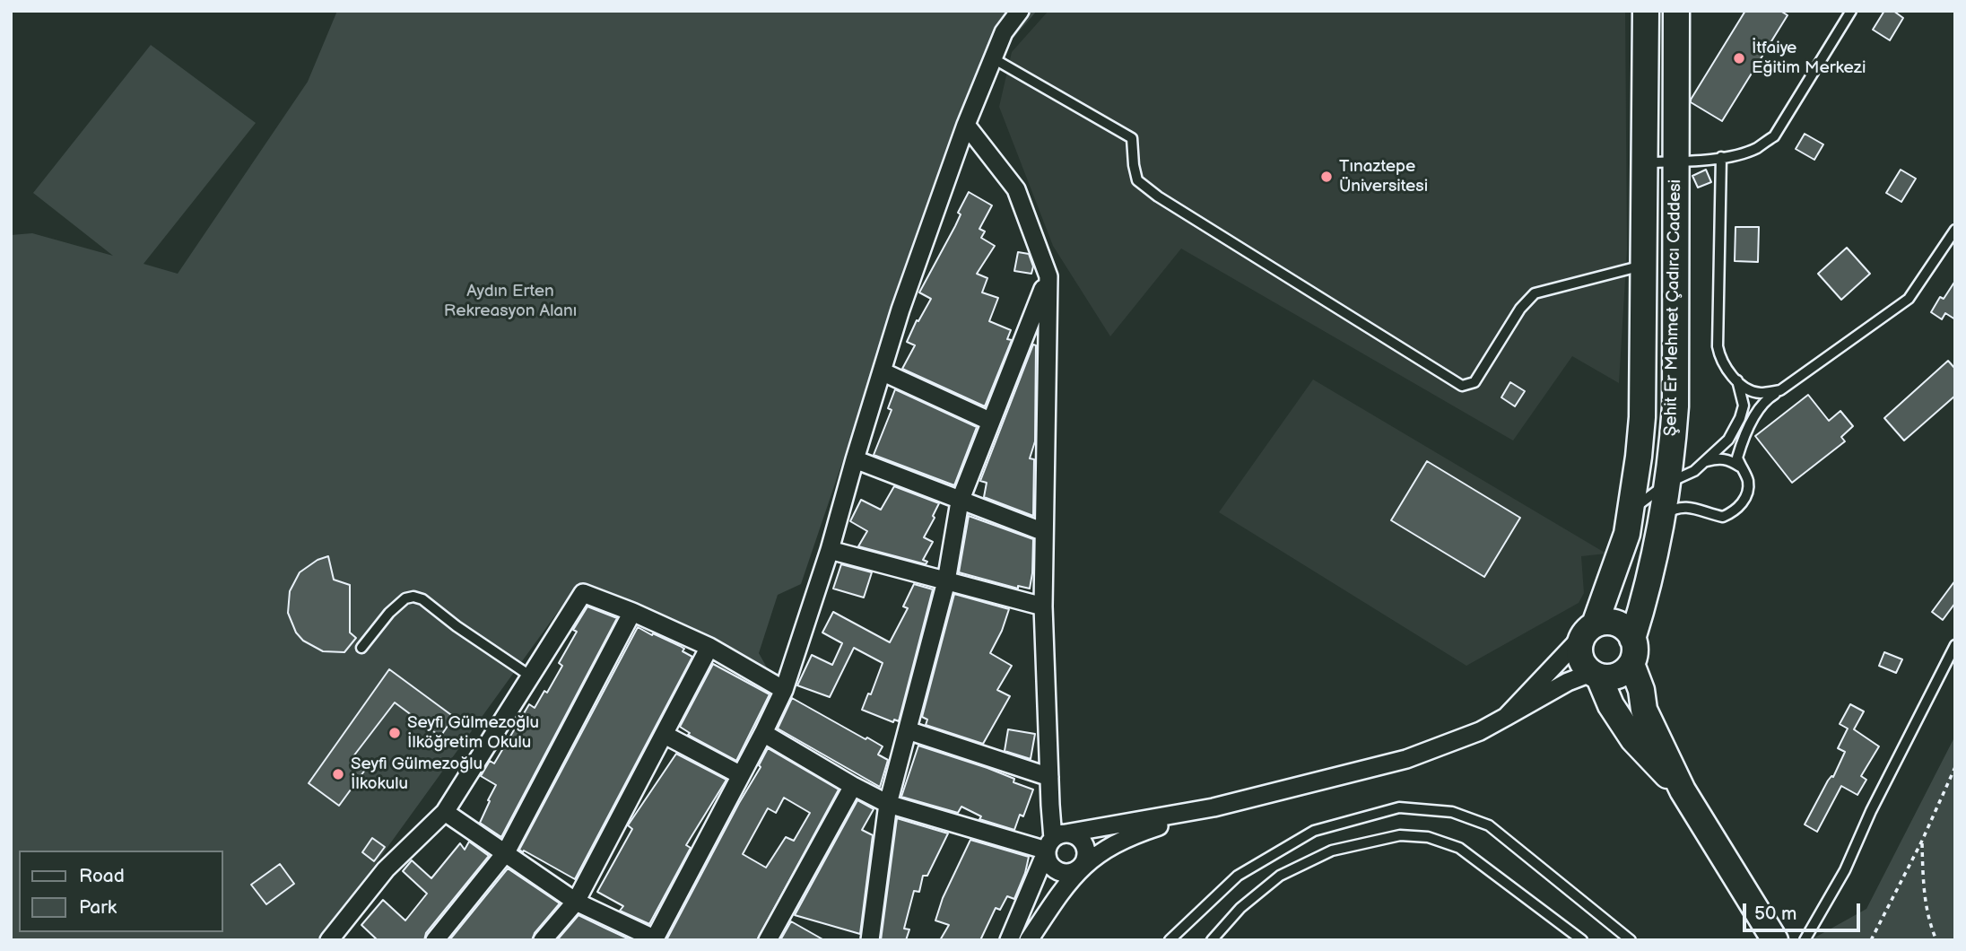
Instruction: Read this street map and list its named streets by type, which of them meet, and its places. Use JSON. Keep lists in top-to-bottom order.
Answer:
{
  "streets": {
    "main road": ["Şehit Er Mehmet Çadırcı Caddesi"]
  },
  "parks": ["Aydın Erten Rekreasyon Alanı"],
  "places": [
    "İtfaiye Eğitim Merkezi",
    "Tınaztepe Üniversitesi",
    "Seyfi Gülmezoğlu İlköğretim Okulu",
    "Seyfi Gülmezoğlu İlkokulu"
  ],
  "legend": ["Road", "Park"],
  "scale_bar": "50 m"
}
